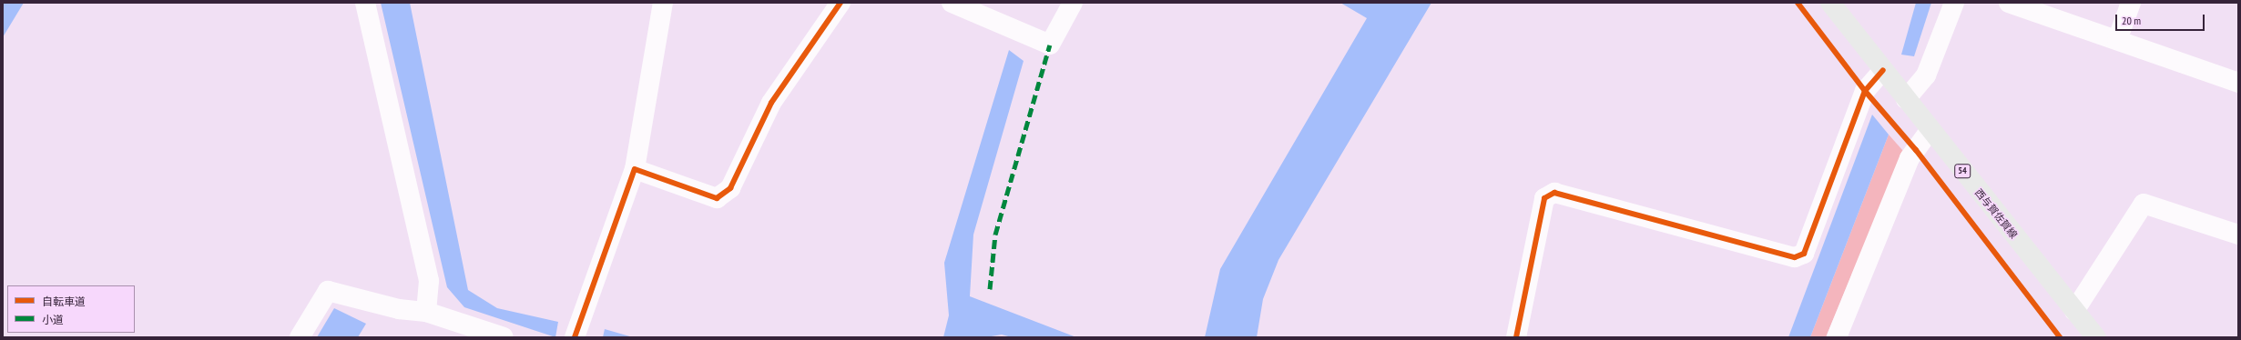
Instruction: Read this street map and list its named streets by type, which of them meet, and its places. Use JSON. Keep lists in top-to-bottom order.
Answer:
{
  "streets": {
    "main road": ["54", "西与賀佐賀線"]
  },
  "legend": ["自転車道", "小道"],
  "scale_bar": "20 m"
}
